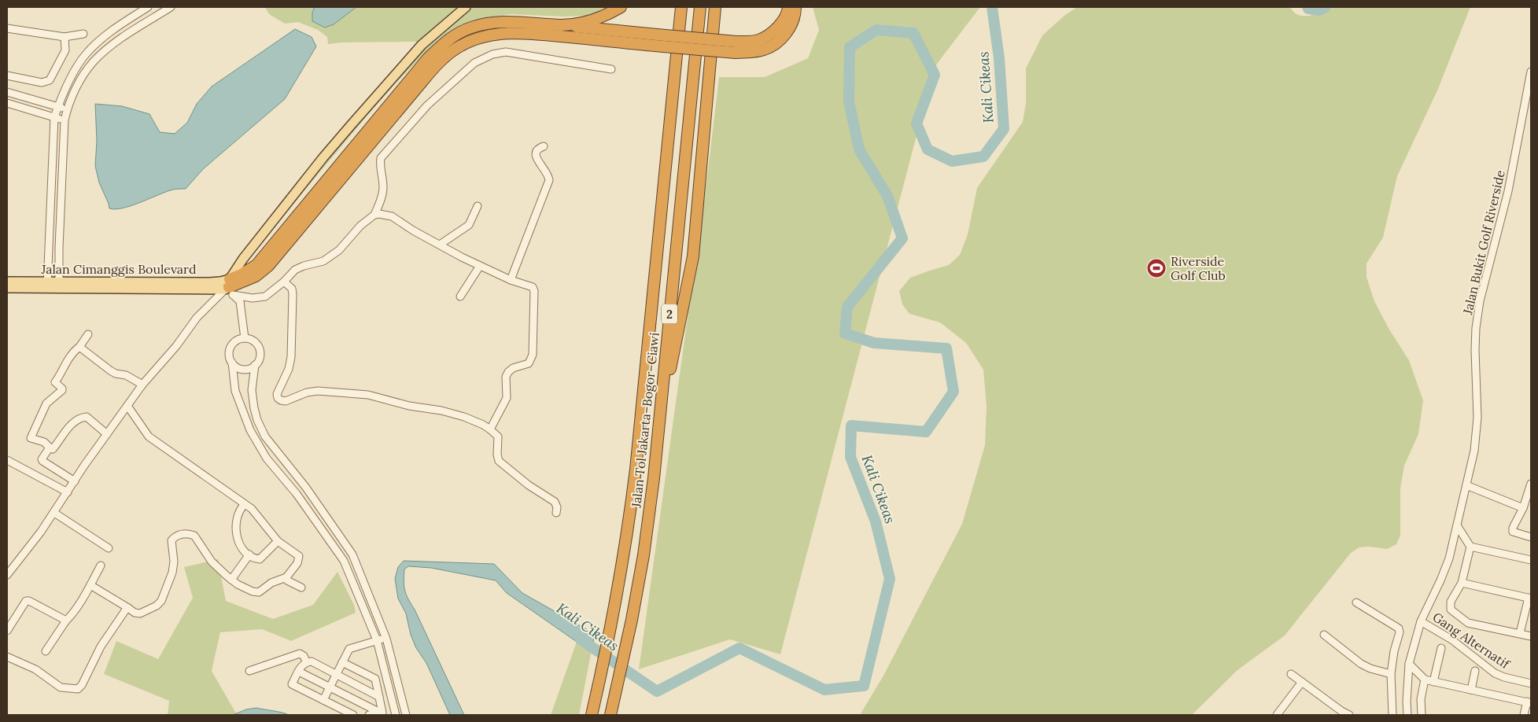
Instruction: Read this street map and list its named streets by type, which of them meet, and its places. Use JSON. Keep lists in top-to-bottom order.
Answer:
{
  "streets": {
    "highway": ["2", "Jalan Tol Jakarta–Bogor–Ciawi"],
    "main road": ["Jalan Cimanggis Boulevard"],
    "street": ["Jalan Bukit Golf Riverside", "Gang Alternatif"]
  },
  "crossings": [
    ["Jalan Bukit Golf Riverside", "Gang Alternatif"]
  ],
  "water": ["Kali Cikeas"],
  "places": {
    "sports": ["Riverside Golf Club"]
  }
}
